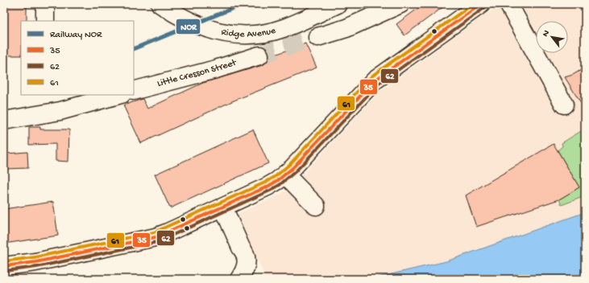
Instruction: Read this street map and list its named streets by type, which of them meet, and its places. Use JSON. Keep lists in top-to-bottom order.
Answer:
{
  "streets": {
    "street": ["Ridge Avenue", "Little Cresson Street"]
  },
  "lines": [
    "rail line NOR",
    "transit line 35",
    "transit line 61",
    "transit line 62"
  ],
  "legend": [
    "Railway NOR",
    "35",
    "62",
    "61"
  ],
  "north": "top left"
}
